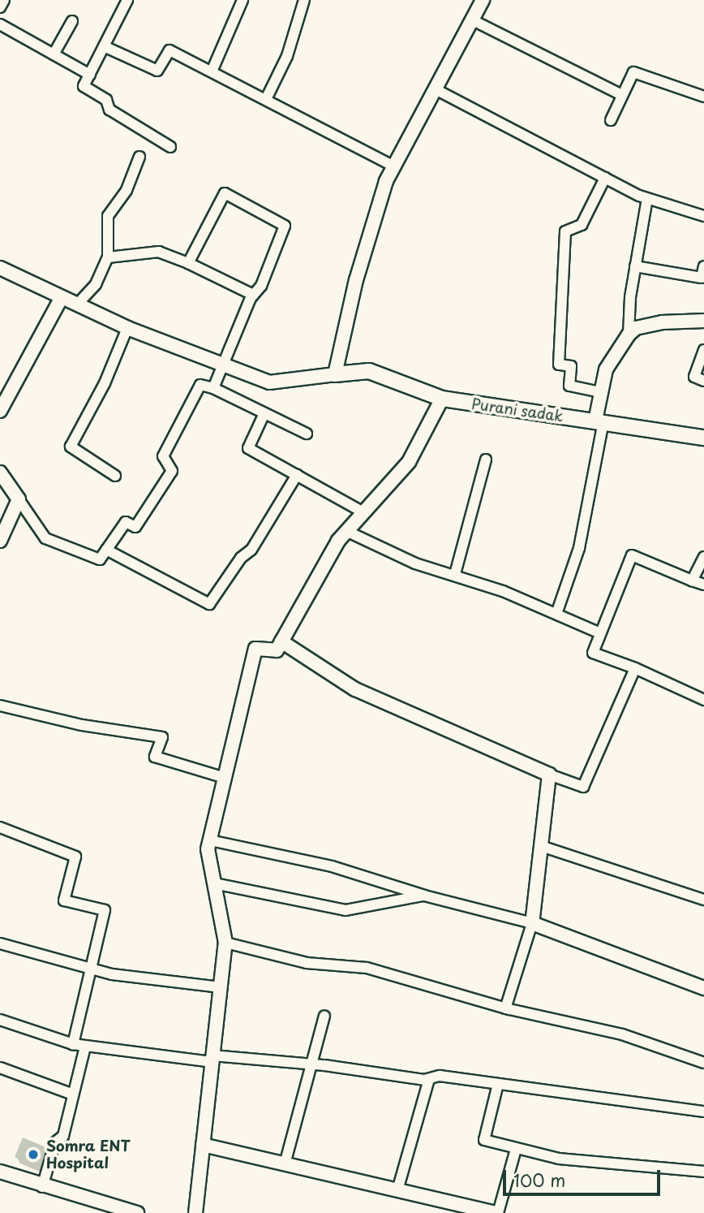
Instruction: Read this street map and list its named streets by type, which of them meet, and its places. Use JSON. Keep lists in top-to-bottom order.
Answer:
{
  "streets": {
    "main road": ["Purani sadak"]
  },
  "places": ["Somra ENT Hospital"],
  "scale_bar": "100 m"
}
